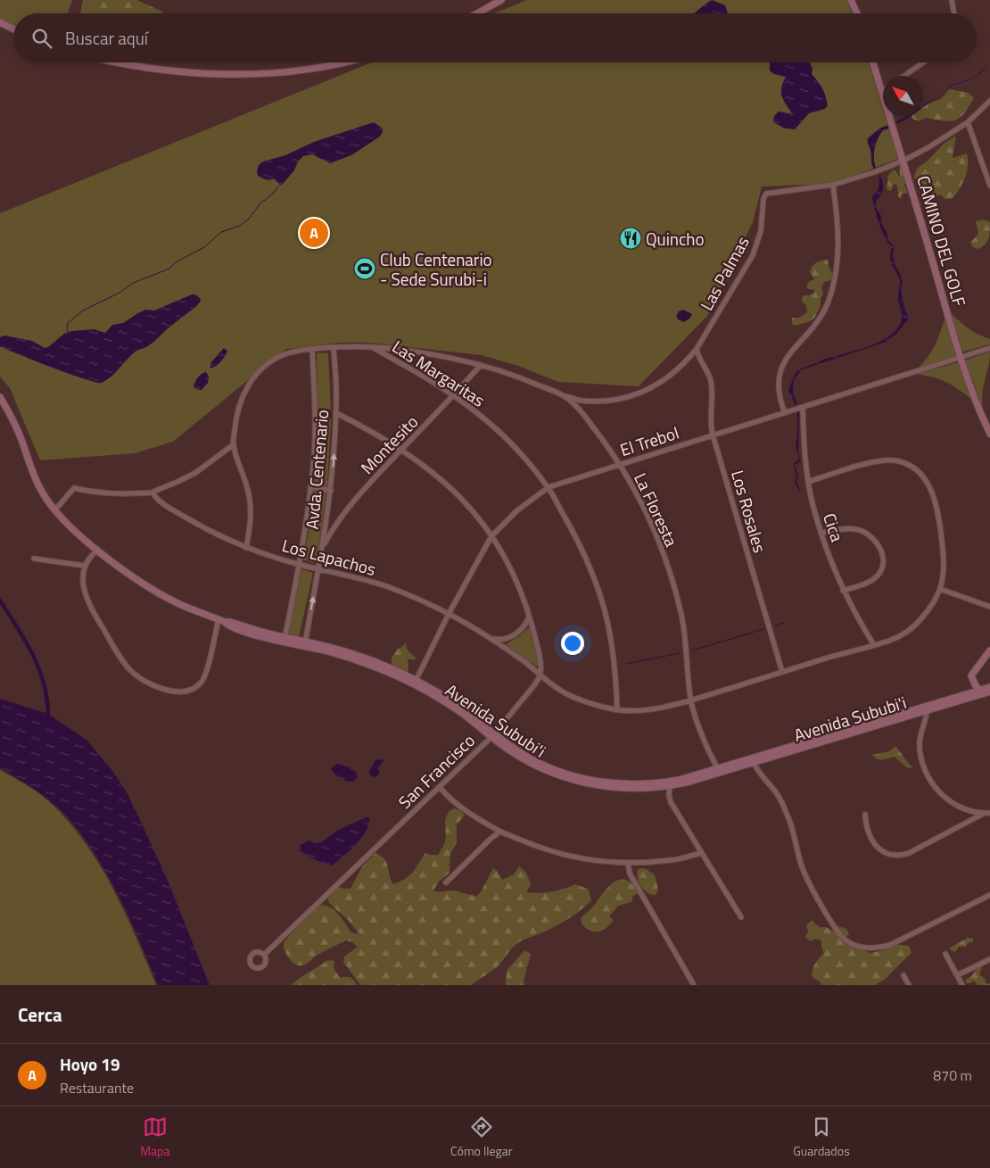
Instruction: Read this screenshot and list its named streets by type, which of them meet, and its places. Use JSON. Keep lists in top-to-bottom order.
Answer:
{
  "streets": {
    "street": [
      "CAMINO DEL GOLF",
      "Las Palmas",
      "Las Margaritas",
      "El Trebol",
      "Montesito",
      "Avda. Centenario",
      "La Floresta",
      "Los Rosales",
      "Cica",
      "Los Lapachos",
      "Avenida Sububi'i",
      "San Francisco"
    ]
  },
  "crossings": [
    ["CAMINO DEL GOLF", "Las Palmas"],
    ["CAMINO DEL GOLF", "El Trebol"],
    ["Las Palmas", "La Floresta"],
    ["Las Palmas", "Los Rosales"],
    ["Las Margaritas", "El Trebol"],
    ["Las Margaritas", "Montesito"],
    ["Las Margaritas", "La Floresta"],
    ["Las Margaritas", "Los Lapachos"],
    ["El Trebol", "La Floresta"],
    ["El Trebol", "Los Rosales"],
    ["El Trebol", "Cica"],
    ["El Trebol", "Los Lapachos"],
    ["El Trebol", "Avenida Sububi'i"],
    ["Montesito", "Avda. Centenario"],
    ["Montesito", "La Floresta"],
    ["Avda. Centenario", "La Floresta"],
    ["Avda. Centenario", "Los Lapachos"],
    ["Avda. Centenario", "Avenida Sububi'i"],
    ["La Floresta", "Los Lapachos"],
    ["La Floresta", "Avenida Sububi'i"],
    ["Los Rosales", "Los Lapachos"],
    ["Cica", "Los Lapachos"],
    ["Los Lapachos", "San Francisco"],
    ["Avenida Sububi'i", "San Francisco"]
  ],
  "places": {
    "restaurant": ["Quincho"],
    "sports": ["Club Centenario - Sede Surubi-i"]
  },
  "north": "top left",
  "page": {
    "search": "Buscar aquí",
    "pins": "A",
    "heading": "Cerca",
    "list": [
      {
        "mark": "A",
        "name": "Hoyo 19",
        "note": "Restaurante",
        "value": "870 m"
      }
    ],
    "nav": ["Mapa", "Cómo llegar", "Guardados"]
  }
}
